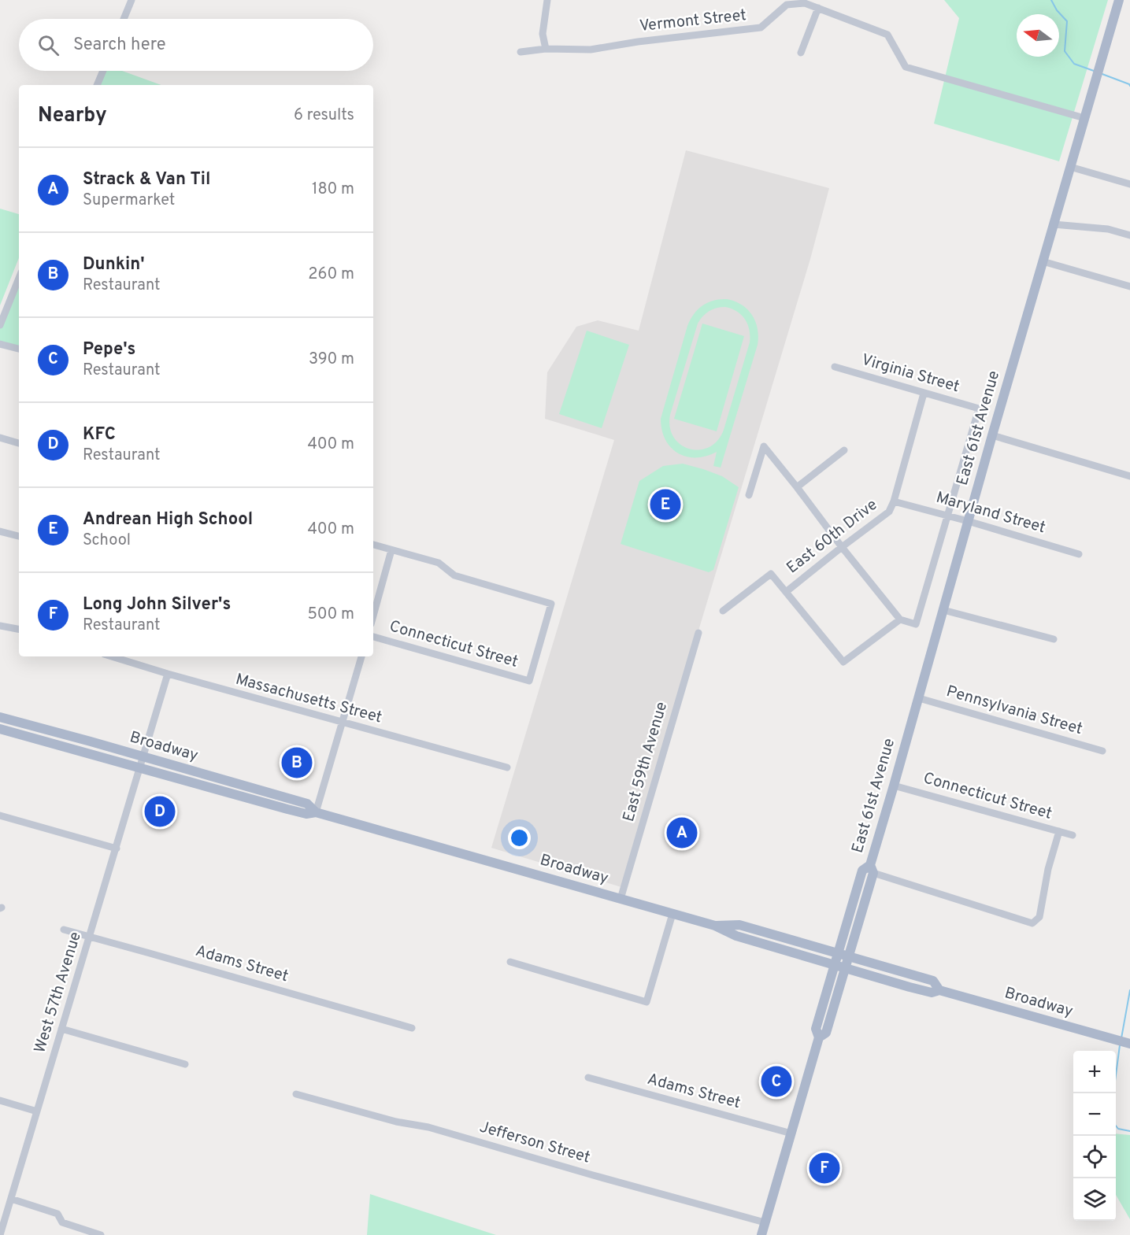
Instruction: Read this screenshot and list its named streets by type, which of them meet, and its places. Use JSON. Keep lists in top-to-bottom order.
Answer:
{
  "streets": {
    "main road": ["East 61st Avenue", "Broadway"],
    "street": [
      "Vermont Street",
      "Virginia Street",
      "Maryland Street",
      "East 60th Drive",
      "Connecticut Street",
      "Massachusetts Street",
      "Pennsylvania Street",
      "East 59th Avenue",
      "Adams Street",
      "West 57th Avenue",
      "Jefferson Street"
    ]
  },
  "crossings": [
    ["Vermont Street", "East 61st Avenue"],
    ["Virginia Street", "Maryland Street"],
    ["Virginia Street", "East 60th Drive"],
    ["East 61st Avenue", "Maryland Street"],
    ["East 61st Avenue", "Connecticut Street"],
    ["East 61st Avenue", "Pennsylvania Street"],
    ["East 61st Avenue", "Broadway"],
    ["Maryland Street", "East 60th Drive"],
    ["Massachusetts Street", "West 57th Avenue"],
    ["Broadway", "East 59th Avenue"],
    ["Broadway", "West 57th Avenue"],
    ["Adams Street", "West 57th Avenue"]
  ],
  "north": "left",
  "page": {
    "search": "Search here",
    "heading": ["Nearby", "6 results"],
    "list": [
      {
        "mark": "A",
        "name": "Strack & Van Til",
        "note": "Supermarket",
        "value": "180 m"
      },
      {
        "mark": "B",
        "name": "Dunkin'",
        "note": "Restaurant",
        "value": "260 m"
      },
      {
        "mark": "C",
        "name": "Pepe's",
        "note": "Restaurant",
        "value": "390 m"
      },
      {
        "mark": "D",
        "name": "KFC",
        "note": "Restaurant",
        "value": "400 m"
      },
      {
        "mark": "E",
        "name": "Andrean High School",
        "note": "School",
        "value": "400 m"
      },
      {
        "mark": "F",
        "name": "Long John Silver's",
        "note": "Restaurant",
        "value": "500 m"
      }
    ],
    "pins": [
      "E",
      "B",
      "D",
      "A",
      "C",
      "F"
    ],
    "map_buttons": ["+", "−"]
  }
}
